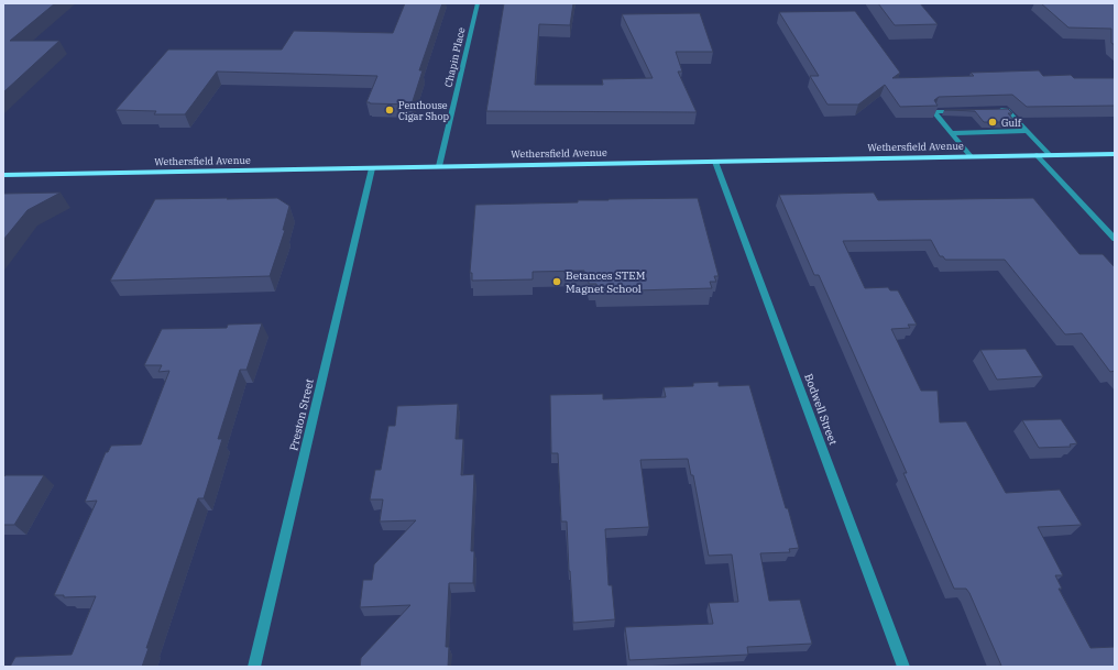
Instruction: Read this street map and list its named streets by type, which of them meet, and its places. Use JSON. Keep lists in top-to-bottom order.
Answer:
{
  "streets": {
    "main road": ["Wethersfield Avenue"],
    "street": ["Chapin Place", "Bodwell Street", "Preston Street"]
  },
  "crossings": [
    ["Chapin Place", "Wethersfield Avenue"],
    ["Wethersfield Avenue", "Bodwell Street"],
    ["Wethersfield Avenue", "Preston Street"]
  ],
  "places": ["Penthouse Cigar Shop", "Gulf", "Betances STEM Magnet School"]
}
